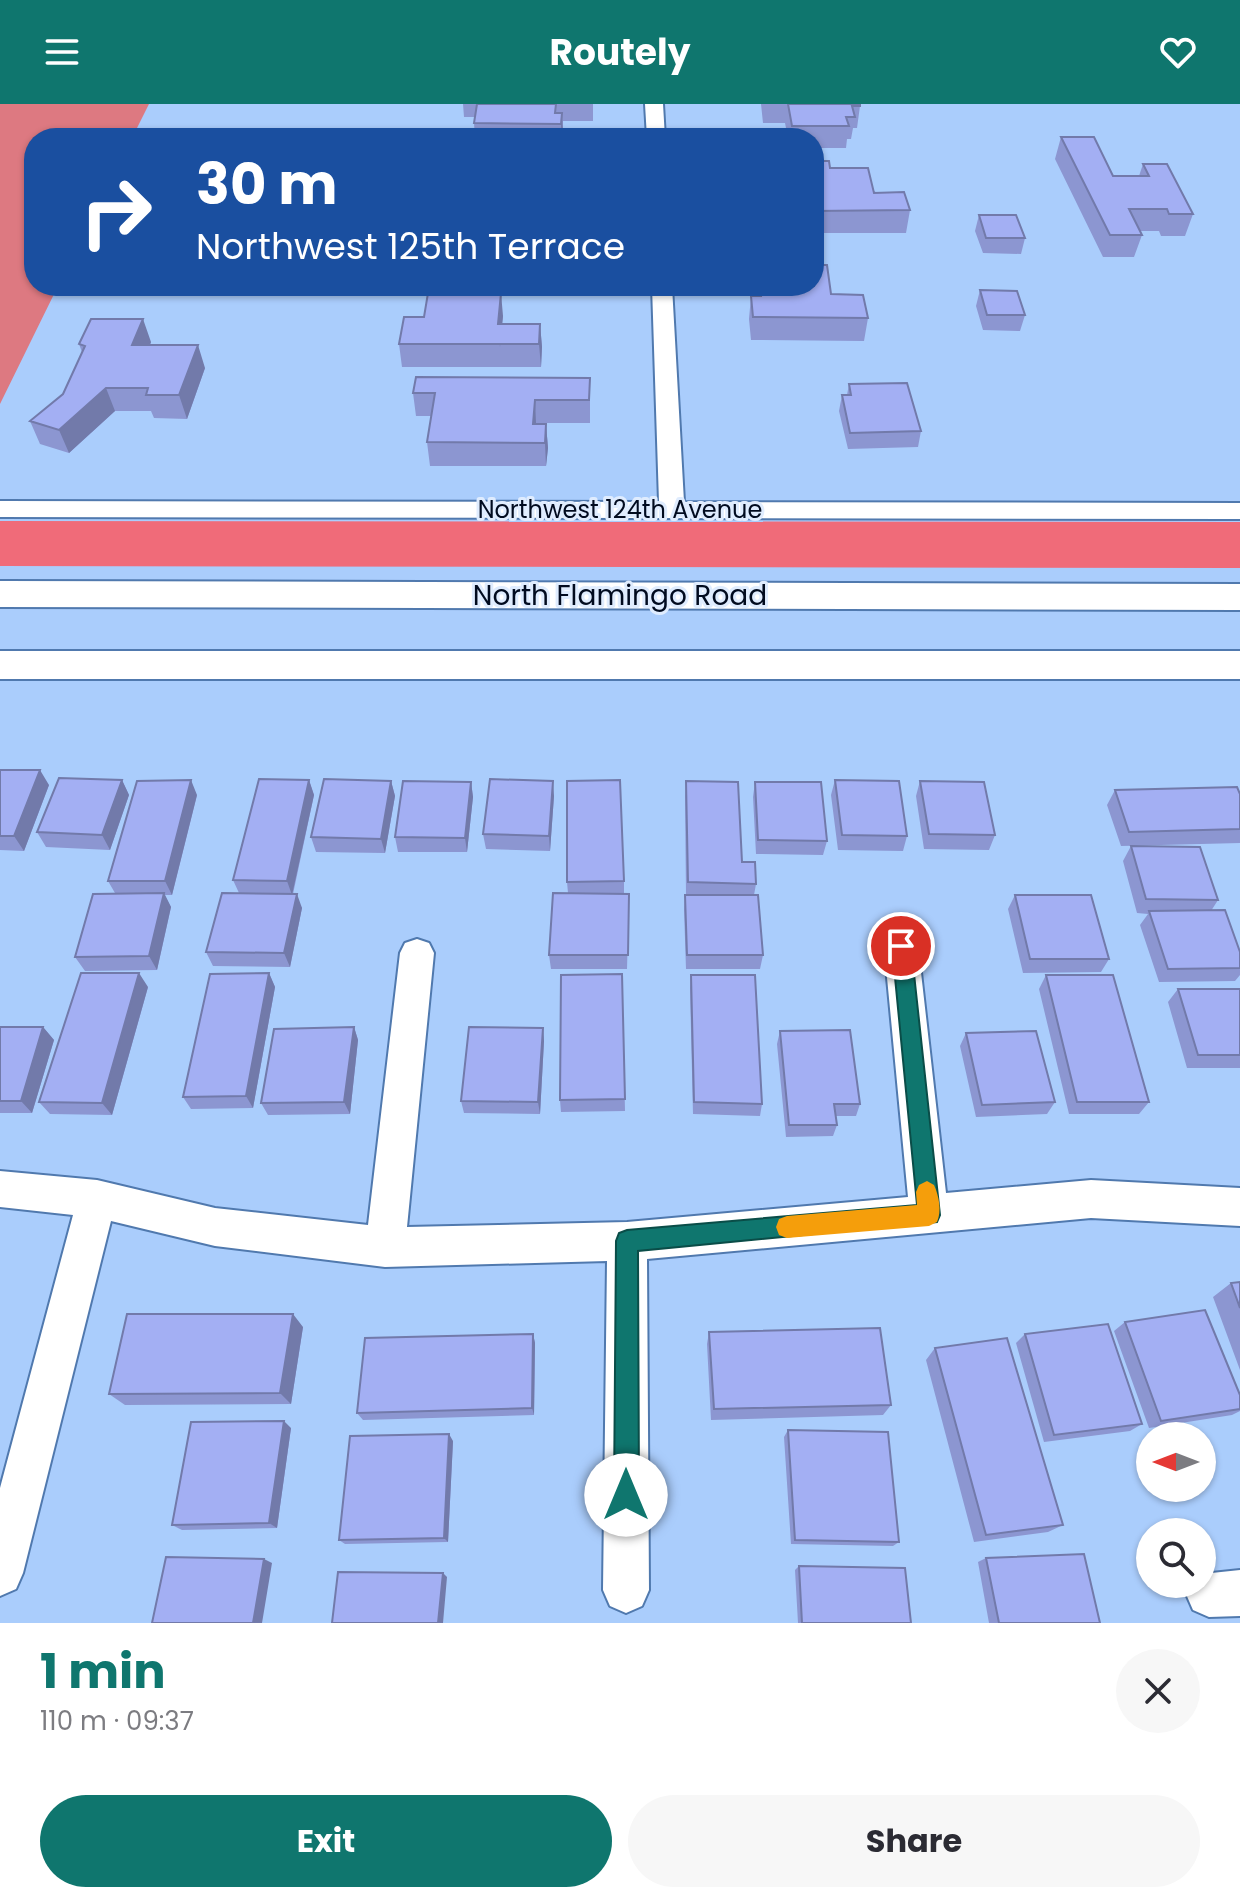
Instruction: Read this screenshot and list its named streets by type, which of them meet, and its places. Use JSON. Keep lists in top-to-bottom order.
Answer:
{
  "streets": {
    "highway": ["North Flamingo Road"],
    "street": ["Northwest 124th Avenue"]
  },
  "north": "left",
  "page": {
    "header": "Routely",
    "turn": ["30 m", "Northwest 125th Terrace"],
    "heading": ["1 min", "110 m · 09:37"],
    "buttons": ["Exit", "Share"]
  }
}
